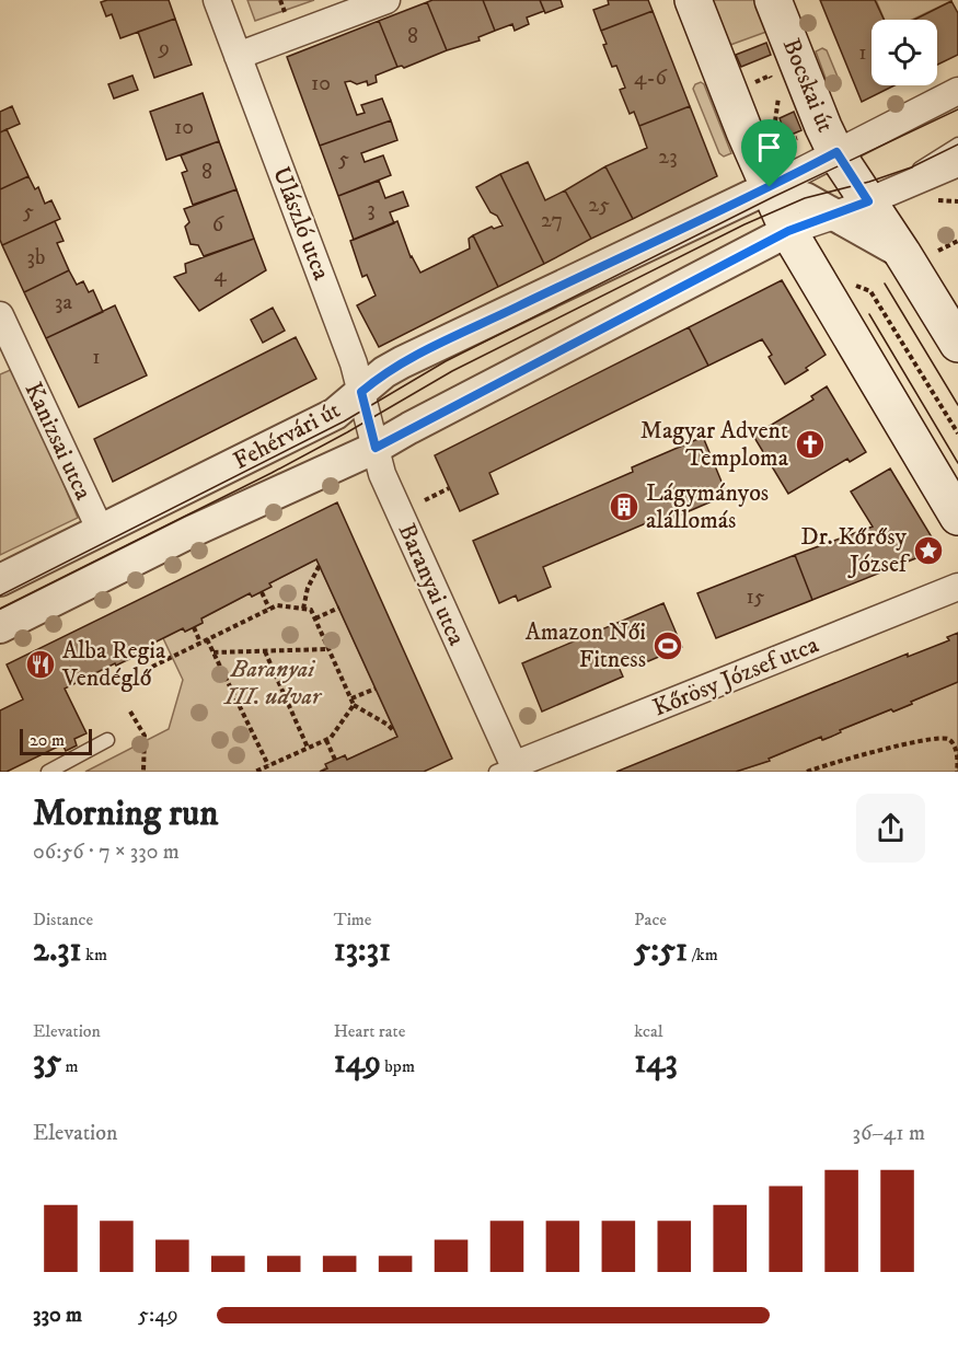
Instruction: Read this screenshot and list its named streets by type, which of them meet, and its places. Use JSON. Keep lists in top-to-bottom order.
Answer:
{
  "streets": {
    "main road": ["Bocskai út"],
    "street": [
      "Ulászló utca",
      "Fehérvári út",
      "Kanizsai utca",
      "Baranyai utca",
      "Kőrösy József utca"
    ]
  },
  "crossings": [
    ["Bocskai út", "Fehérvári út"],
    ["Ulászló utca", "Fehérvári út"],
    ["Ulászló utca", "Baranyai utca"],
    ["Fehérvári út", "Kanizsai utca"],
    ["Fehérvári út", "Baranyai utca"],
    ["Baranyai utca", "Kőrösy József utca"]
  ],
  "parks": ["Baranyai III. udvar"],
  "places": {
    "church": ["Magyar Advent Temploma"],
    "building": ["Lágymányos alállomás"],
    "place": ["Dr. Kőrősy József"],
    "sports": ["Amazon Női Fitness"],
    "restaurant": ["Alba Regia Vendéglő"]
  },
  "house_numbers": [
    "8",
    "9",
    "1",
    "4-6",
    "10",
    "10",
    "23",
    "5",
    "8",
    "25",
    "3",
    "5",
    "27",
    "6",
    "3b",
    "4",
    "3a",
    "1",
    "15"
  ],
  "scale_bar": "20 m",
  "page": {
    "scale": "20 m",
    "heading": ["Morning run", "06:56 · 7 × 330 m"],
    "stats": [
      ["Distance", "2.31 km"],
      ["Time", "13:31"],
      ["Pace", "5:51 /km"],
      ["Elevation", "35 m"],
      ["Heart rate", "149 bpm"],
      ["kcal", "143"]
    ],
    "chart": ["Elevation", "36–41 m"],
    "list": [
      {
        "name": "330 m",
        "note": "5:49"
      }
    ]
  }
}
